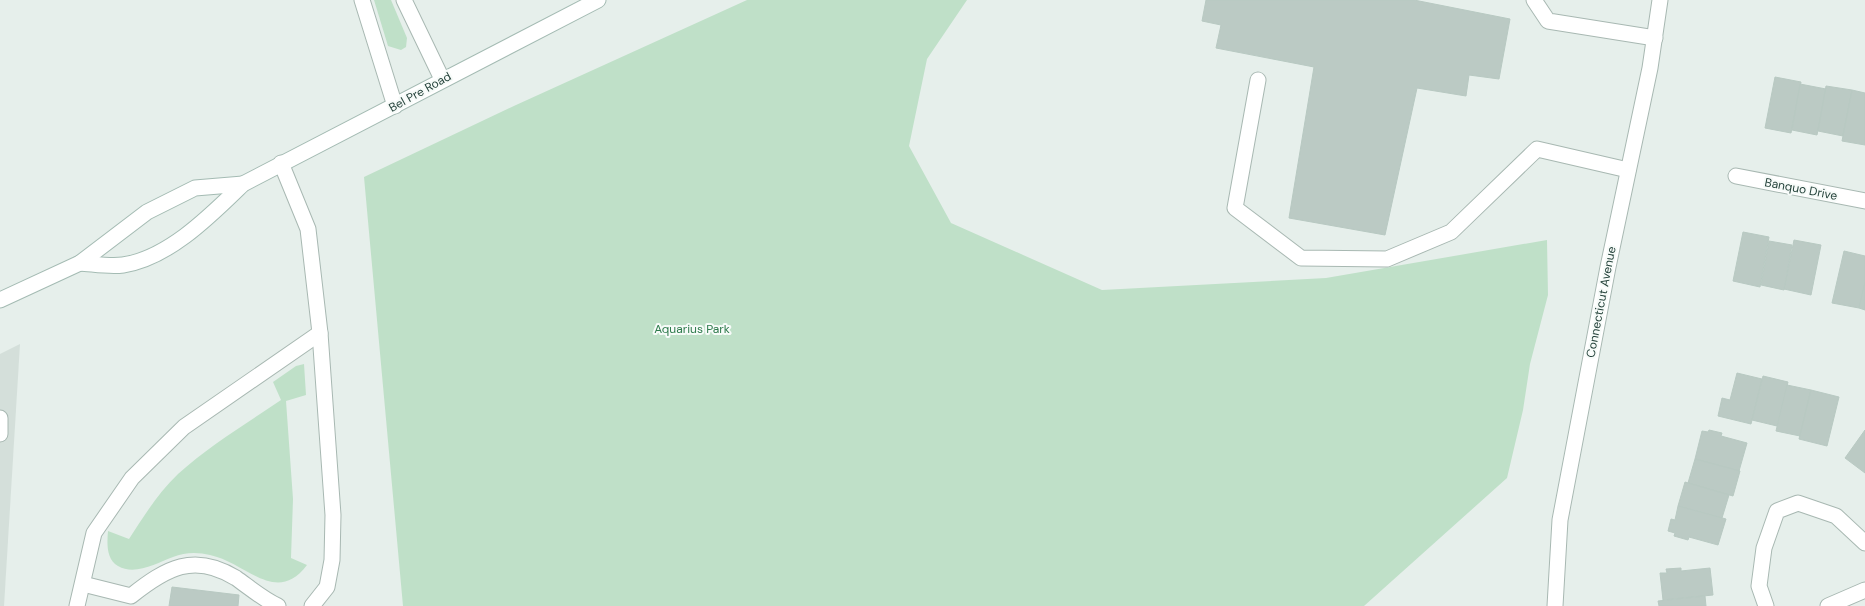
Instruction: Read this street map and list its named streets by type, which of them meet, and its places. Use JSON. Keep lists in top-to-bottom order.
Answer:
{
  "streets": {
    "street": ["Bel Pre Road", "Banquo Drive", "Connecticut Avenue"]
  },
  "parks": ["Aquarius Park"]
}
